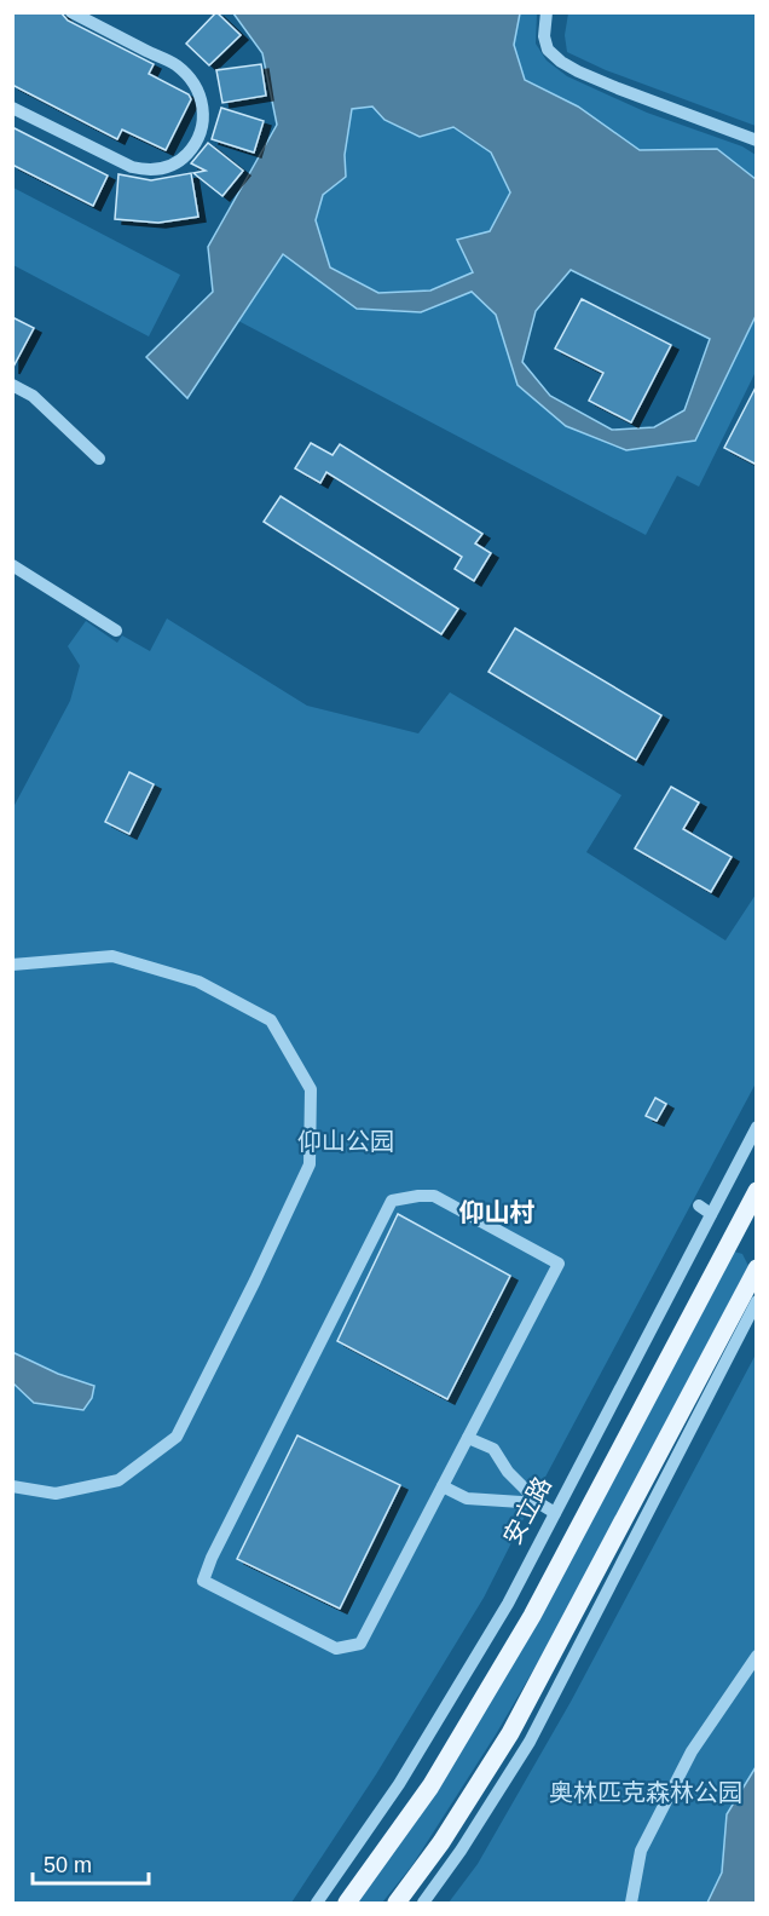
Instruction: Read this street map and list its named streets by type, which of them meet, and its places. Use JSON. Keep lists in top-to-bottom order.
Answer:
{
  "streets": {
    "street": ["安立路"]
  },
  "districts": ["仰山村"],
  "parks": ["仰山公园", "奥林匹克森林公园"],
  "scale_bar": "50 m"
}
